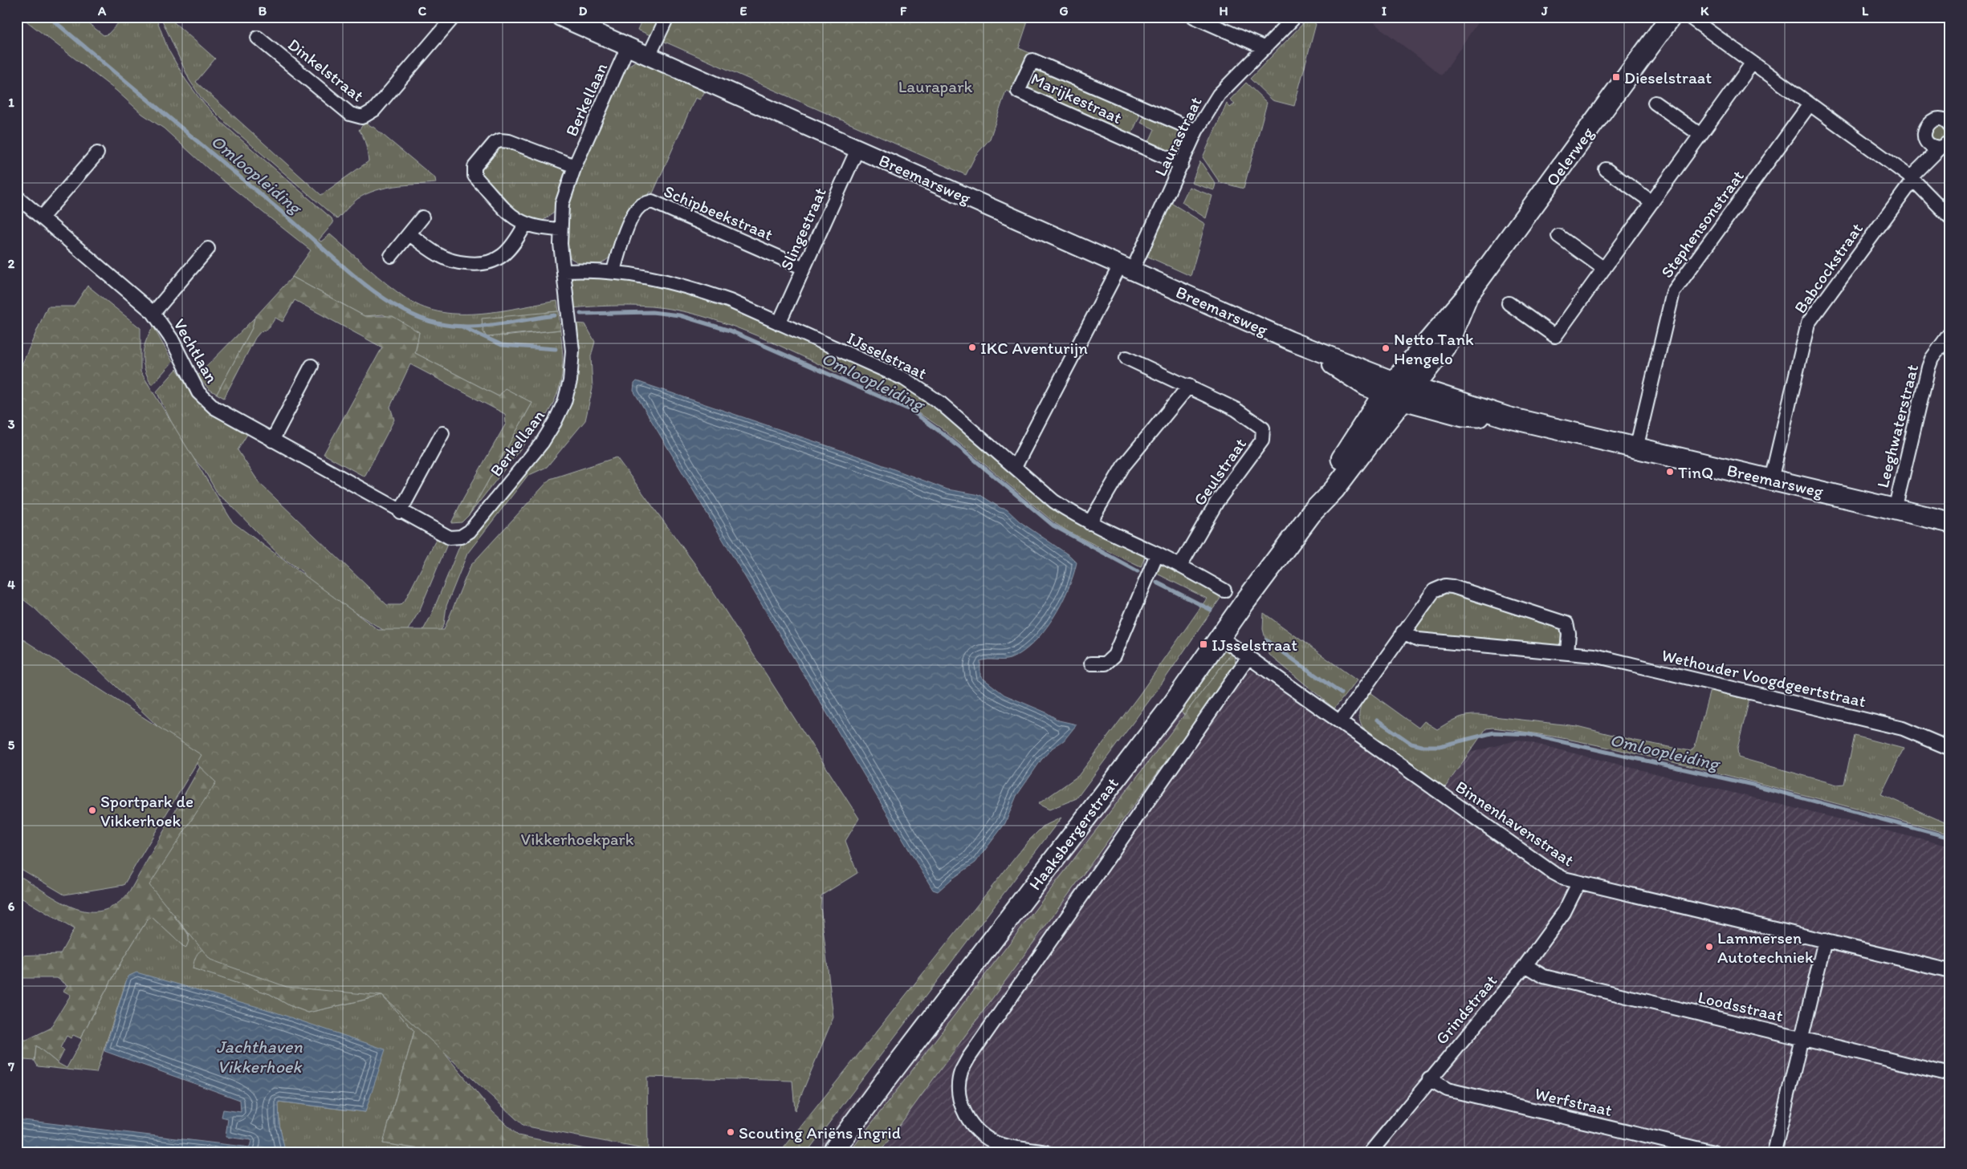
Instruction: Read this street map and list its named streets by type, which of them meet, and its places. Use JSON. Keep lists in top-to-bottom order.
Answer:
{
  "streets": {
    "main road": ["Oelerweg", "Breemarsweg", "Haaksbergerstraat"],
    "street": [
      "Dinkelstraat",
      "Marijkestraat",
      "Berkellaan",
      "Laurastraat",
      "Schipbeekstraat",
      "Stephensonstraat",
      "Slingestraat",
      "Babcockstraat",
      "Vechtlaan",
      "IJsselstraat",
      "Leeghwaterstraat",
      "Geulstraat",
      "Wethouder Voogdgeertstraat",
      "Binnenhavenstraat",
      "Loodsstraat",
      "Grindstraat",
      "Werfstraat"
    ]
  },
  "crossings": [
    ["Marijkestraat", "Laurastraat"],
    ["Berkellaan", "Breemarsweg"],
    ["Berkellaan", "Vechtlaan"],
    ["Berkellaan", "IJsselstraat"],
    ["Laurastraat", "Breemarsweg"],
    ["Laurastraat", "IJsselstraat"],
    ["Oelerweg", "Breemarsweg"],
    ["Oelerweg", "Haaksbergerstraat"],
    ["Breemarsweg", "Stephensonstraat"],
    ["Breemarsweg", "Slingestraat"],
    ["Breemarsweg", "Babcockstraat"],
    ["Breemarsweg", "Leeghwaterstraat"],
    ["Breemarsweg", "Haaksbergerstraat"],
    ["Schipbeekstraat", "Slingestraat"],
    ["Schipbeekstraat", "IJsselstraat"],
    ["Slingestraat", "IJsselstraat"],
    ["IJsselstraat", "Geulstraat"],
    ["Binnenhavenstraat", "Haaksbergerstraat"],
    ["Binnenhavenstraat", "Grindstraat"],
    ["Loodsstraat", "Grindstraat"],
    ["Grindstraat", "Werfstraat"]
  ],
  "water": ["Omloopleiding", "Jachthaven Vikkerhoek"],
  "parks": ["Laurapark", "Vikkerhoekpark"],
  "places": {
    "transit": ["Dieselstraat", "IJsselstraat"],
    "other": [
      "IKC Aventurijn",
      "Netto Tank Hengelo",
      "TinQ",
      "Sportpark de Vikkerhoek",
      "Lammersen Autotechniek",
      "Scouting Ariëns Ingrid"
    ]
  },
  "grid": {
    "columns": [
      "A",
      "B",
      "C",
      "D",
      "E",
      "F",
      "G",
      "H",
      "I",
      "J",
      "K",
      "L"
    ],
    "rows": [
      "1",
      "2",
      "3",
      "4",
      "5",
      "6",
      "7"
    ]
  }
}
